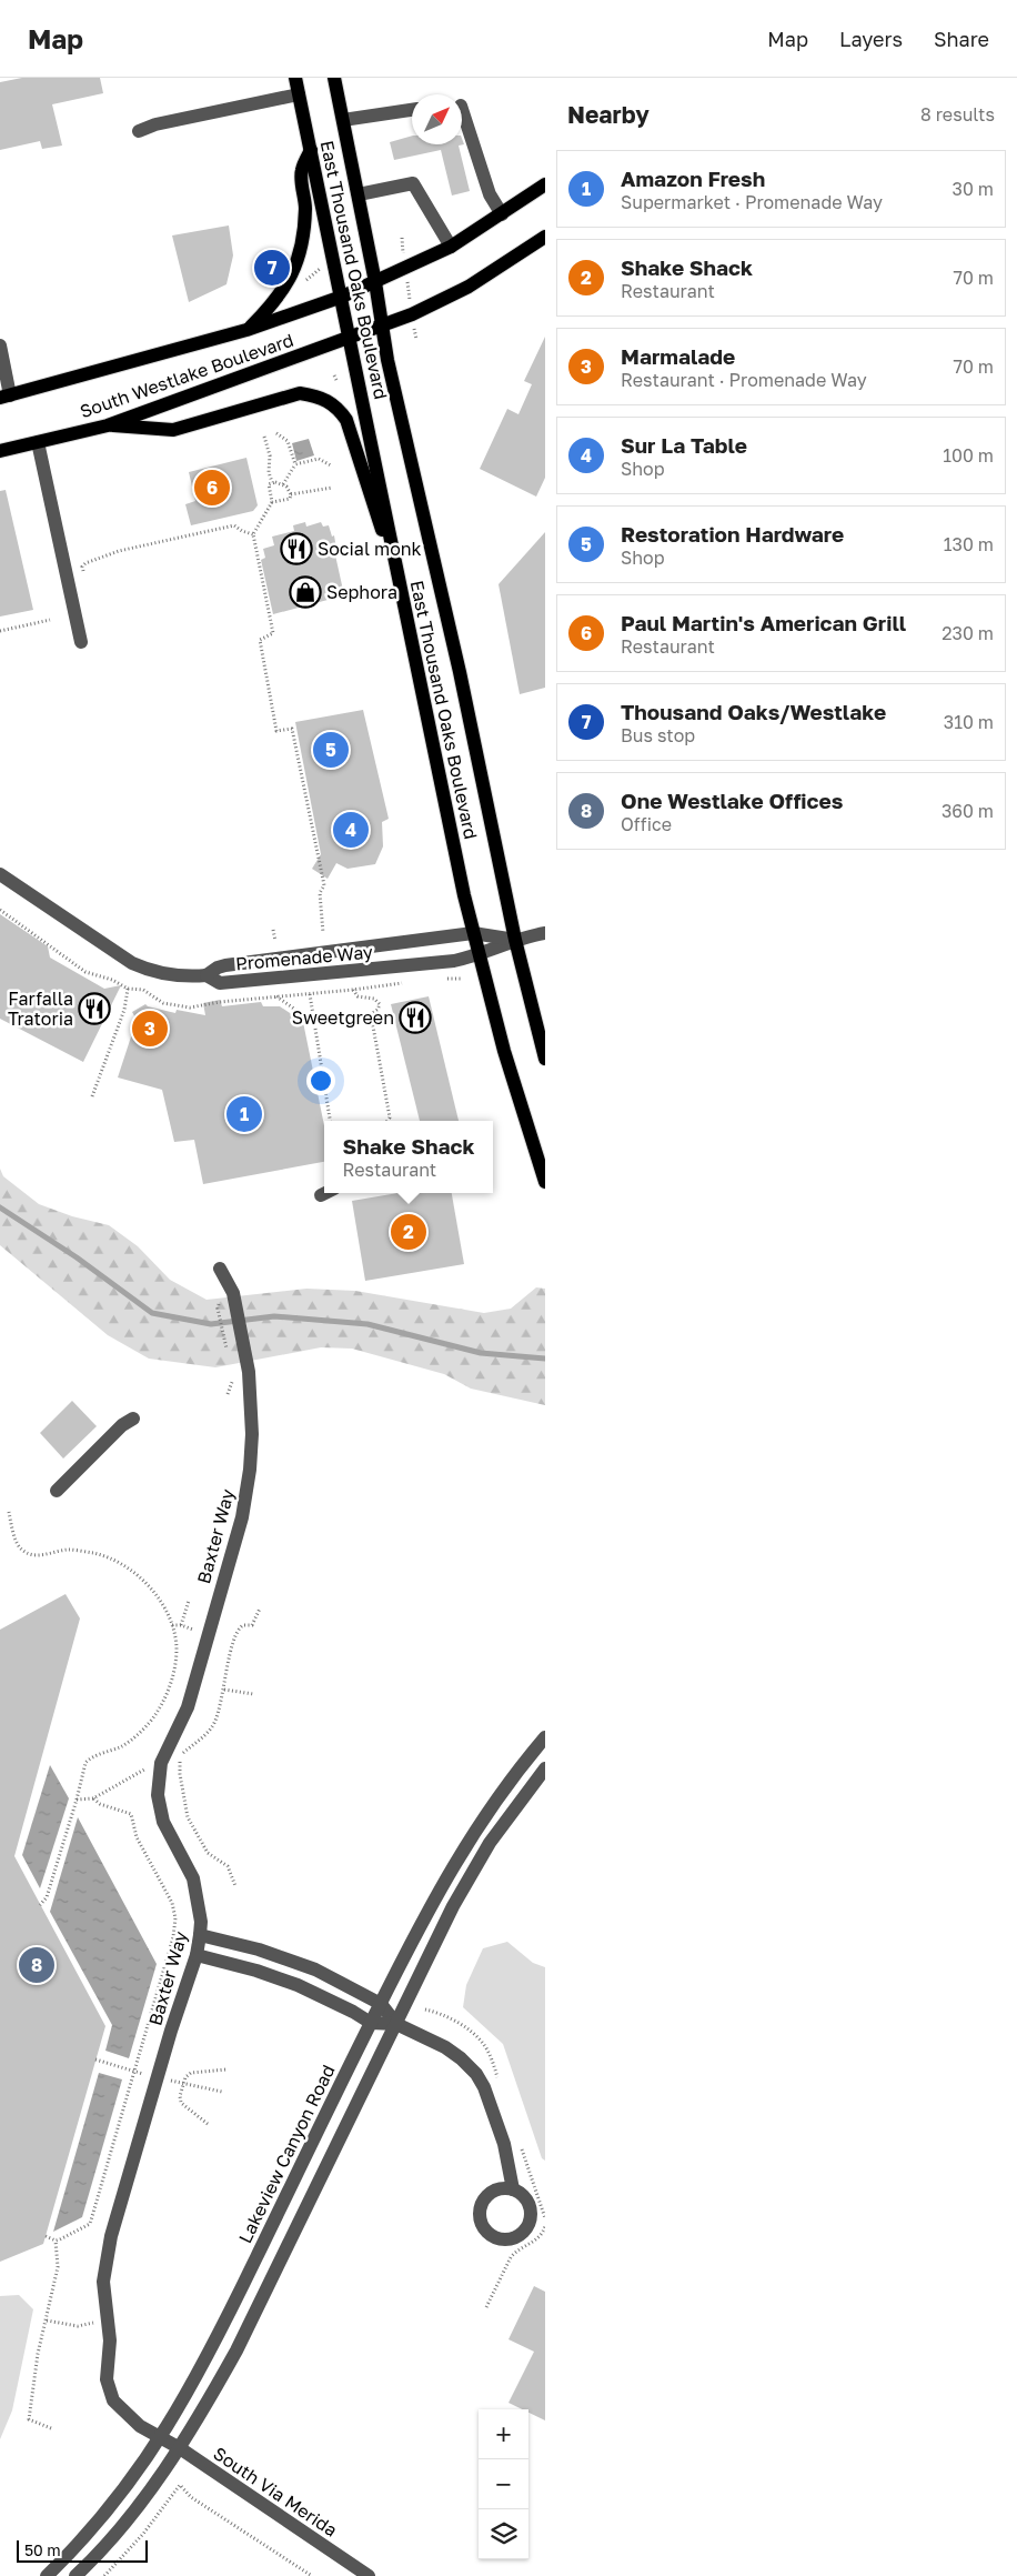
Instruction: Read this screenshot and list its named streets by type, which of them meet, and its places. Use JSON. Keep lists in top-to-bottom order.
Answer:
{
  "streets": {
    "main road": ["East Thousand Oaks Boulevard", "South Westlake Boulevard"],
    "street": [
      "Promenade Way",
      "Baxter Way",
      "Lakeview Canyon Road",
      "South Via Merida"
    ]
  },
  "crossings": [
    ["East Thousand Oaks Boulevard", "South Westlake Boulevard"],
    ["East Thousand Oaks Boulevard", "Promenade Way"],
    ["Baxter Way", "Lakeview Canyon Road"],
    ["Baxter Way", "South Via Merida"],
    ["Lakeview Canyon Road", "South Via Merida"]
  ],
  "places": {
    "restaurant": ["Social monk", "Farfalla Tratoria", "Sweetgreen"],
    "shop": ["Sephora"]
  },
  "scale_bar": "50 m",
  "north": "top right",
  "page": {
    "header": "Map",
    "nav": ["Map", "Layers", "Share"],
    "heading": ["Nearby", "8 results"],
    "list": [
      {
        "mark": "1",
        "name": "Amazon Fresh",
        "note": "Supermarket · Promenade Way",
        "value": "30 m"
      },
      {
        "mark": "2",
        "name": "Shake Shack",
        "note": "Restaurant",
        "value": "70 m"
      },
      {
        "mark": "3",
        "name": "Marmalade",
        "note": "Restaurant · Promenade Way",
        "value": "70 m"
      },
      {
        "mark": "4",
        "name": "Sur La Table",
        "note": "Shop",
        "value": "100 m"
      },
      {
        "mark": "5",
        "name": "Restoration Hardware",
        "note": "Shop",
        "value": "130 m"
      },
      {
        "mark": "6",
        "name": "Paul Martin's American Grill",
        "note": "Restaurant",
        "value": "230 m"
      },
      {
        "mark": "7",
        "name": "Thousand Oaks/Westlake",
        "note": "Bus stop",
        "value": "310 m"
      },
      {
        "mark": "8",
        "name": "One Westlake Offices",
        "note": "Office",
        "value": "360 m"
      }
    ],
    "pins": [
      "7",
      "6",
      "5",
      "4",
      "3",
      "1",
      "2",
      "8"
    ],
    "popup": ["Shake Shack", "Restaurant"],
    "map_buttons": ["+", "−"],
    "scale": "50 m"
  }
}
